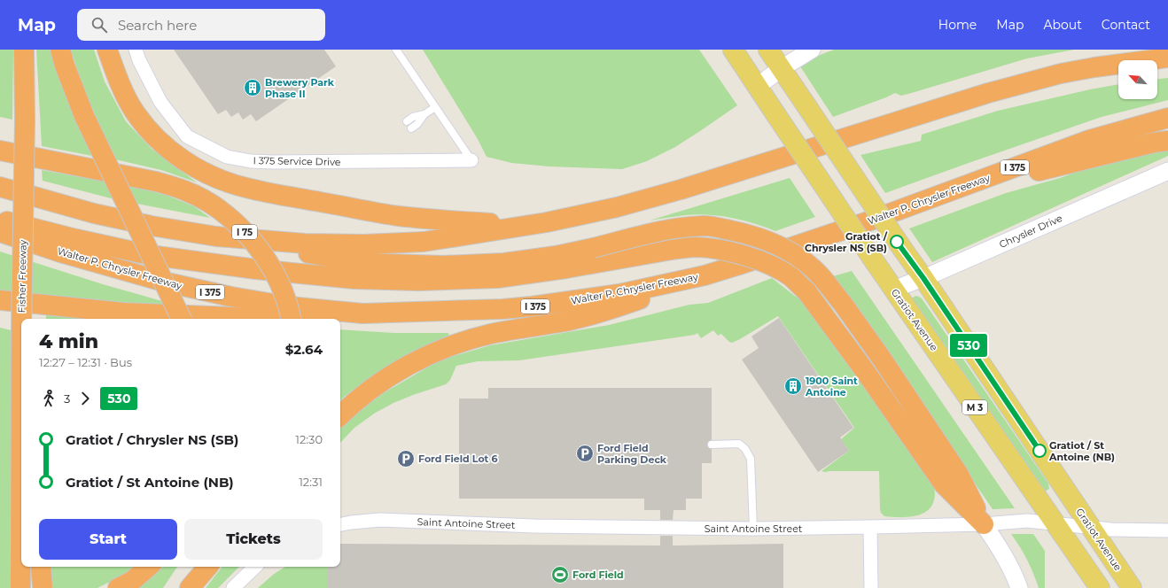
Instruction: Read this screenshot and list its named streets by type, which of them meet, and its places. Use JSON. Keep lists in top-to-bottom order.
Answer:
{
  "streets": {
    "highway": [
      "I 375",
      "Walter P. Chrysler Freeway",
      "I 75",
      "Fisher Freeway"
    ],
    "main road": ["Gratiot Avenue", "M 3"],
    "street": ["I 375 Service Drive", "Chrysler Drive", "Saint Antoine Street"]
  },
  "crossings": [
    ["Chrysler Drive", "Gratiot Avenue"],
    ["Gratiot Avenue", "Saint Antoine Street"]
  ],
  "places": {
    "building": ["Brewery Park Phase II", "1900 Saint Antoine"],
    "other": ["Gratiot / Chrysler NS (SB)", "Gratiot / St Antoine (NB)"],
    "parking": ["Ford Field Parking Deck", "Ford Field Lot 6"],
    "sports": ["Ford Field"]
  },
  "lines": ["bus line 530"],
  "north": "top left",
  "page": {
    "header": "Map",
    "search": "Search here",
    "nav": [
      "Home",
      "Map",
      "About",
      "Contact"
    ],
    "on_map": "530",
    "heading": ["4 min", "12:27 – 12:31 · Bus", "$2.64"],
    "legs": ["3", "530"],
    "list": [
      {
        "name": "Gratiot / Chrysler NS (SB)",
        "value": "12:30"
      },
      {
        "name": "Gratiot / St Antoine (NB)",
        "value": "12:31"
      }
    ],
    "buttons": ["Start", "Tickets"]
  }
}
